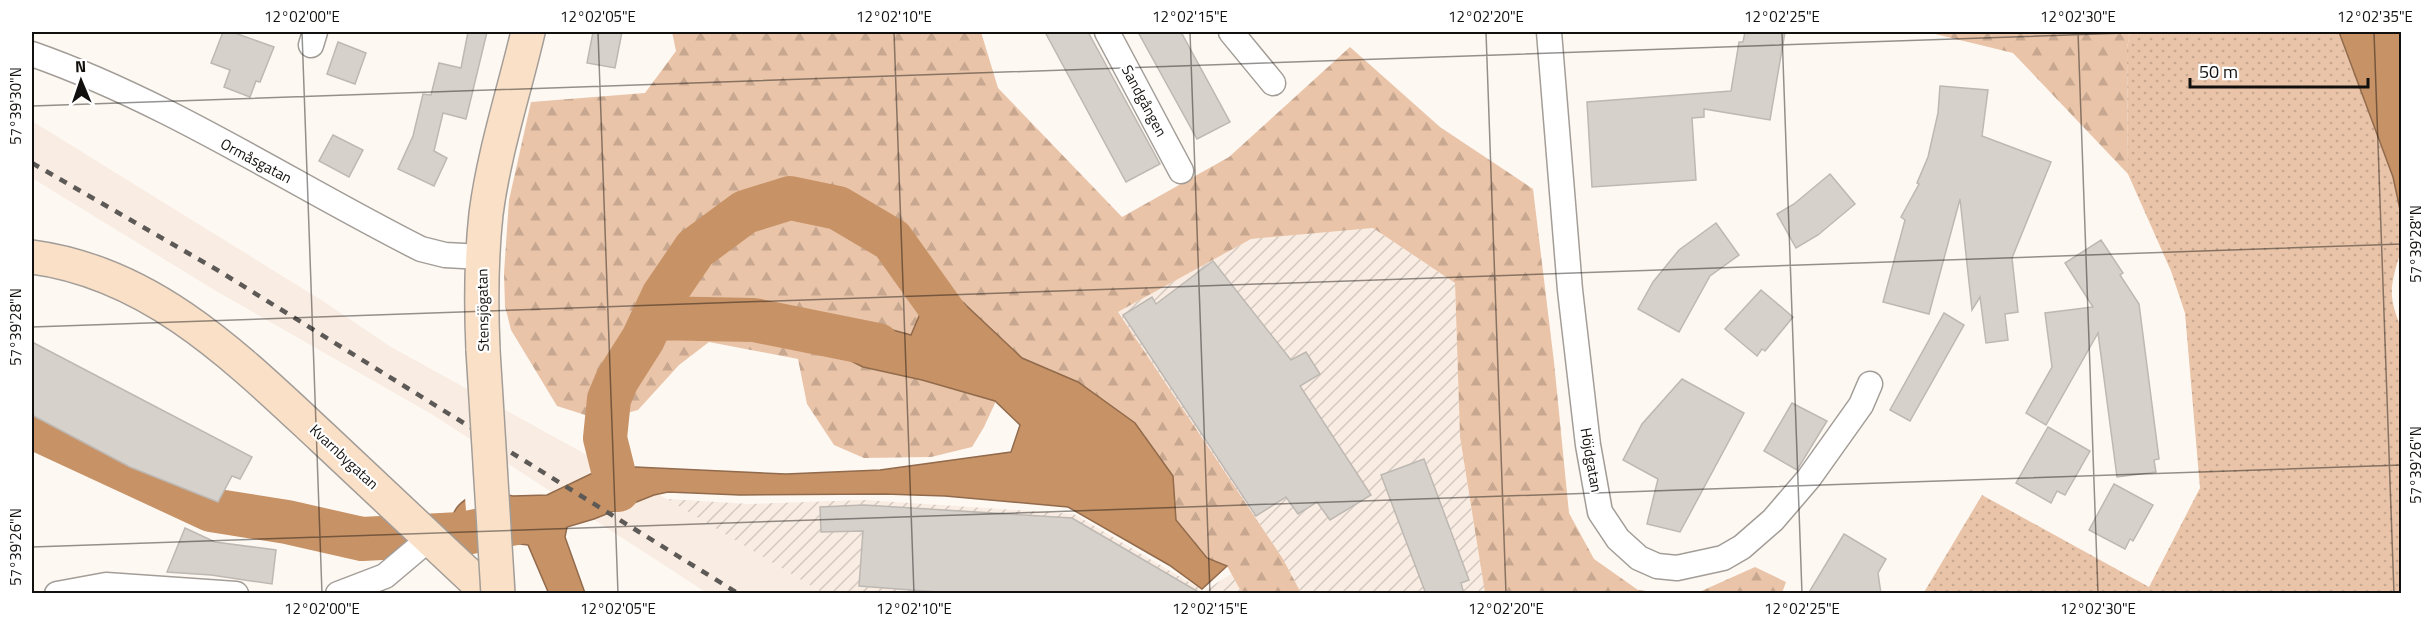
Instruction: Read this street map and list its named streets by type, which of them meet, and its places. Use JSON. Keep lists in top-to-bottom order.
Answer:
{
  "streets": {
    "street": [
      "Sandgången",
      "Ormåsgatan",
      "Stensjögatan",
      "Kvarnbygatan",
      "Höjdgatan"
    ]
  },
  "crossings": [
    ["Ormåsgatan", "Stensjögatan"]
  ],
  "scale_bar": "50 m",
  "north": "top",
  "coordinates": [
    "12°02'00\"E",
    "12°02'05\"E",
    "12°02'10\"E",
    "12°02'15\"E",
    "12°02'20\"E",
    "12°02'25\"E",
    "12°02'30\"E",
    "12°02'35\"E",
    "57°39'30\"N",
    "57°39'28\"N",
    "57°39'26\"N"
  ]
}
